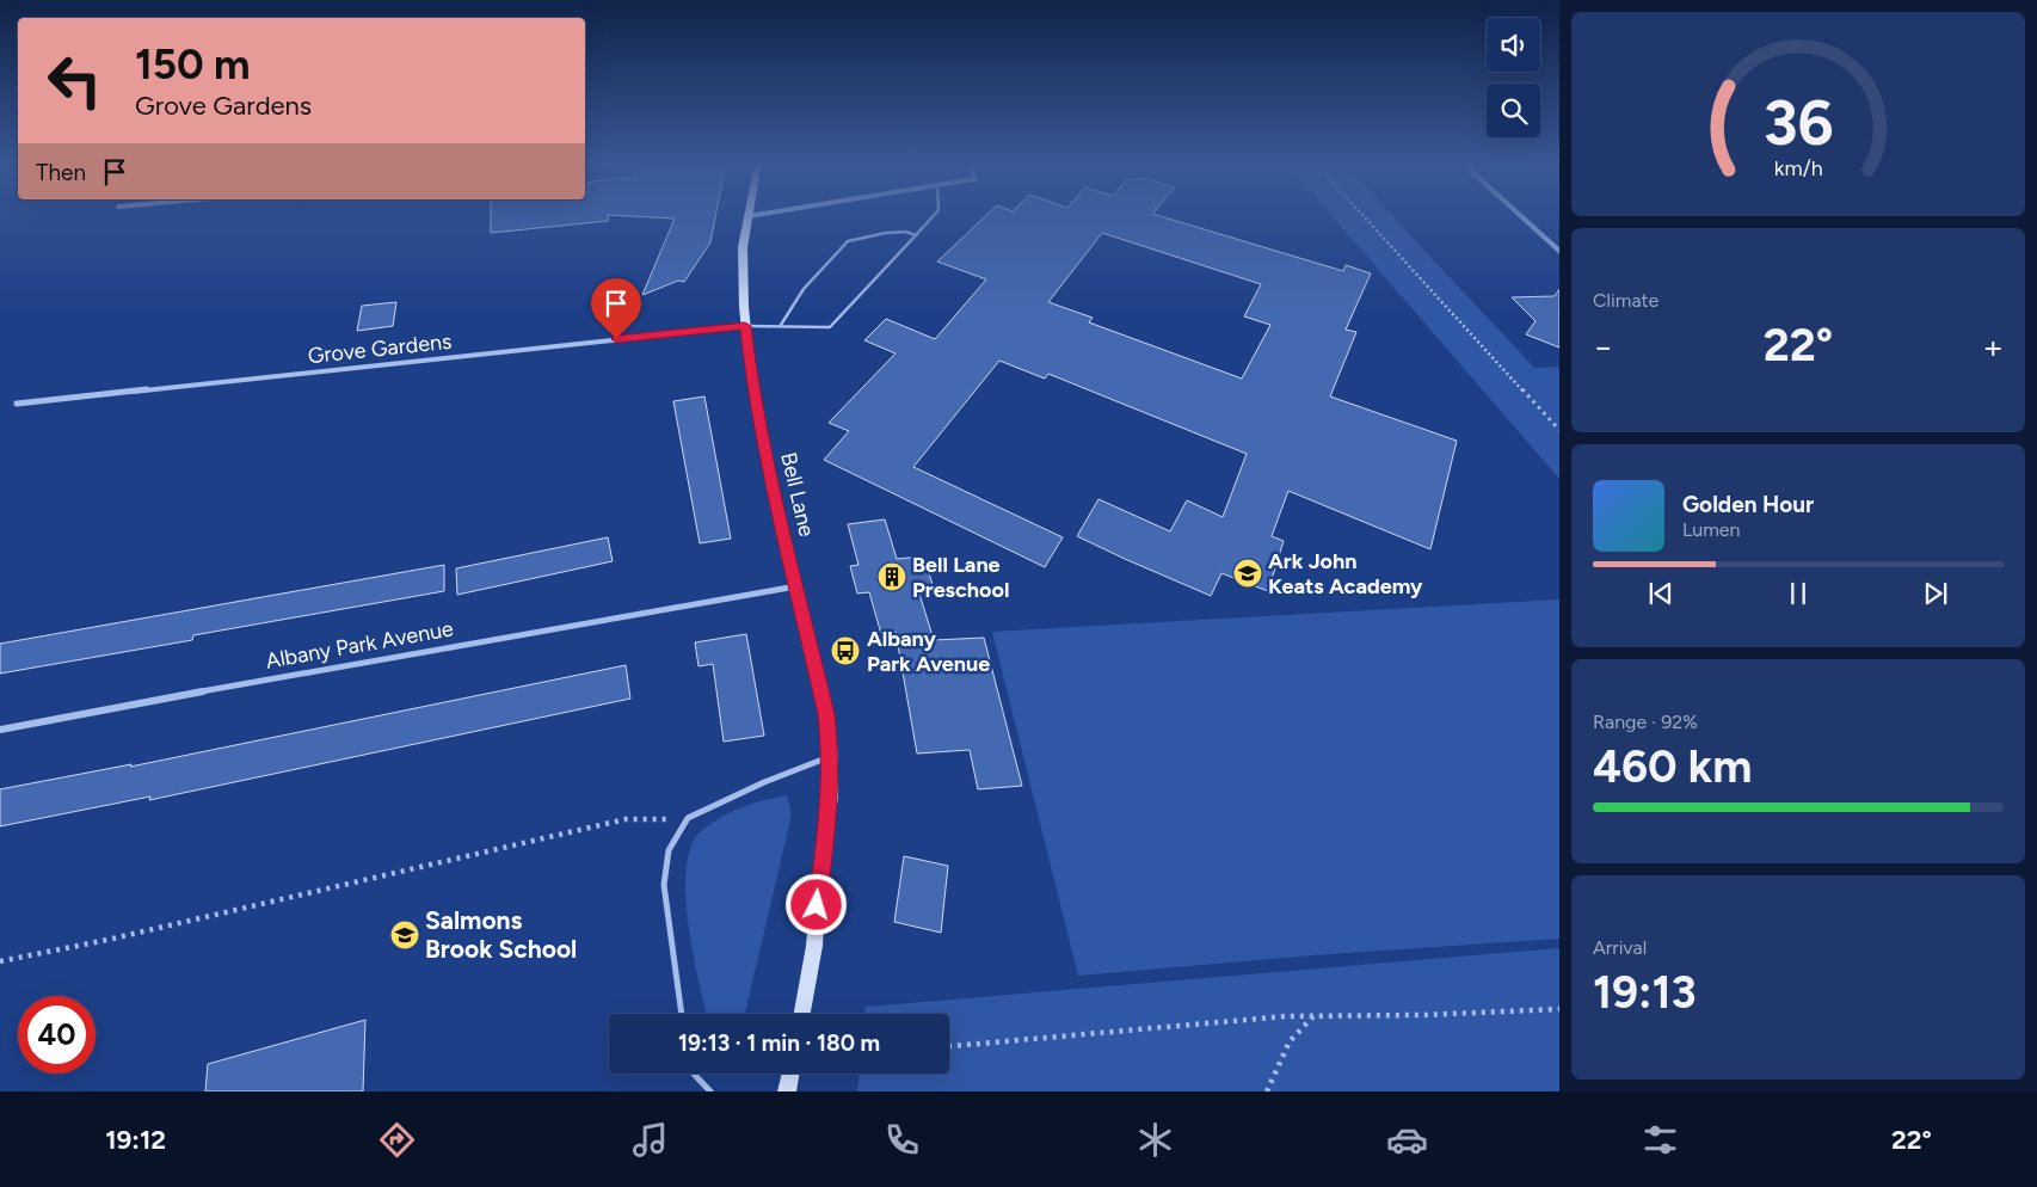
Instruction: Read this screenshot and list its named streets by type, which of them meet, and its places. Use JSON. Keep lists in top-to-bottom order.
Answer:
{
  "streets": {
    "street": ["Grove Gardens", "Bell Lane", "Albany Park Avenue"]
  },
  "crossings": [
    ["Grove Gardens", "Bell Lane"],
    ["Bell Lane", "Albany Park Avenue"]
  ],
  "places": {
    "school or university": ["Ark John Keats Academy", "Salmons Brook School"],
    "building": ["Bell Lane Preschool"],
    "bus stop": ["Albany Park Avenue"]
  },
  "page": {
    "turn": ["150 m", "Grove Gardens"],
    "then": "Then",
    "tile": [
      "Climate",
      ["Range · 92%", "460 km"],
      ["Arrival", "19:13"]
    ],
    "heat": ["−", "22°", "+"],
    "song": ["Golden Hour", "Lumen"],
    "limit": "40",
    "trip": "19:13 · 1 min · 180 m",
    "tabs": ["19:12", "22°"],
    "gauge": ["36", "km/h"]
  }
}
